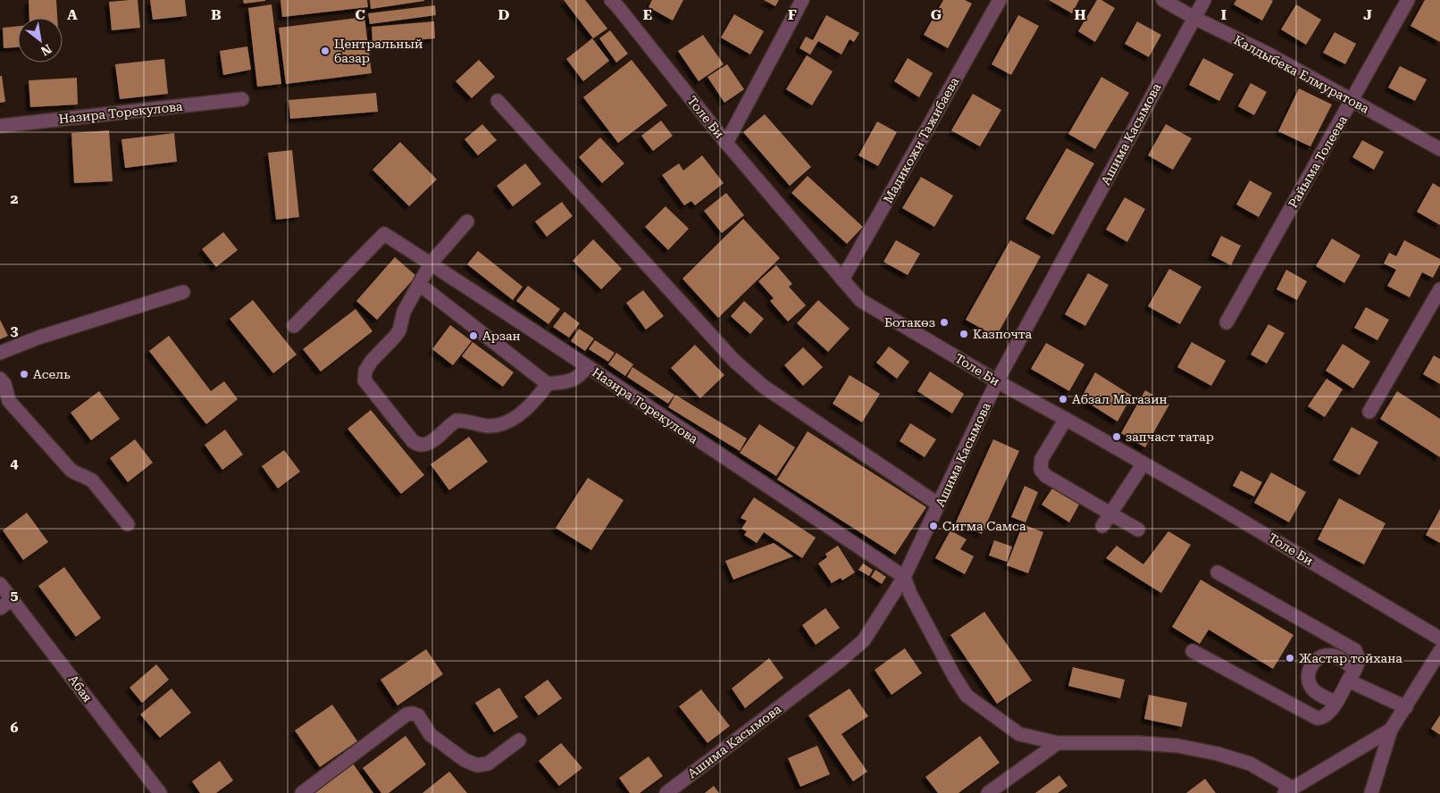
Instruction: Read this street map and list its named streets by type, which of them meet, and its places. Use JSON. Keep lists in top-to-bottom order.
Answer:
{
  "streets": {
    "street": [
      "Калдыбека Елмуратова",
      "Назира Торекулова",
      "Толе Би",
      "Ашима Касымова",
      "Мадикожи Тажибаева",
      "Райыма Толеева",
      "Абая"
    ]
  },
  "crossings": [
    ["Калдыбека Елмуратова", "Ашима Касымова"],
    ["Калдыбека Елмуратова", "Райыма Толеева"],
    ["Назира Торекулова", "Ашима Касымова"],
    ["Толе Би", "Ашима Касымова"],
    ["Толе Би", "Мадикожи Тажибаева"]
  ],
  "places": [
    "Центральный базар",
    "Ботакөз",
    "Казпочта",
    "Арзан",
    "Асель",
    "Абзал Магазин",
    "запчаст татар",
    "Сигма Самса",
    "Жастар тойхана"
  ],
  "north": "bottom right",
  "grid": {
    "columns": [
      "A",
      "B",
      "C",
      "D",
      "E",
      "F",
      "G",
      "H",
      "I",
      "J"
    ],
    "rows": [
      "2",
      "3",
      "4",
      "5",
      "6"
    ]
  }
}
